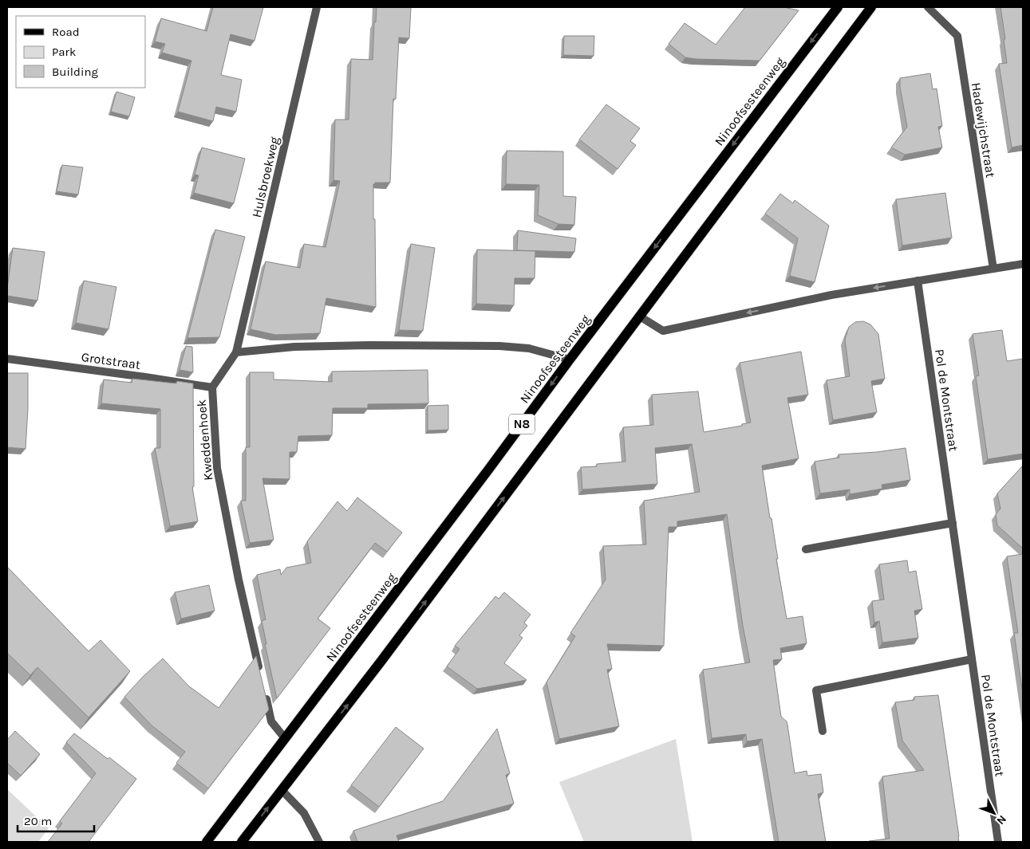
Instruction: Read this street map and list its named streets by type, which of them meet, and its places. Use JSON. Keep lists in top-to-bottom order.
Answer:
{
  "streets": {
    "main road": ["Ninoofsesteenweg", "N8"],
    "street": [
      "Hadewijchstraat",
      "Hulsbroekweg",
      "Grotstraat",
      "Pol de Montstraat",
      "Kweddenhoek"
    ]
  },
  "crossings": [
    ["Hulsbroekweg", "Kweddenhoek"],
    ["Grotstraat", "Kweddenhoek"]
  ],
  "legend": ["Road", "Park", "Building"],
  "scale_bar": "20 m",
  "north": "bottom right"
}
